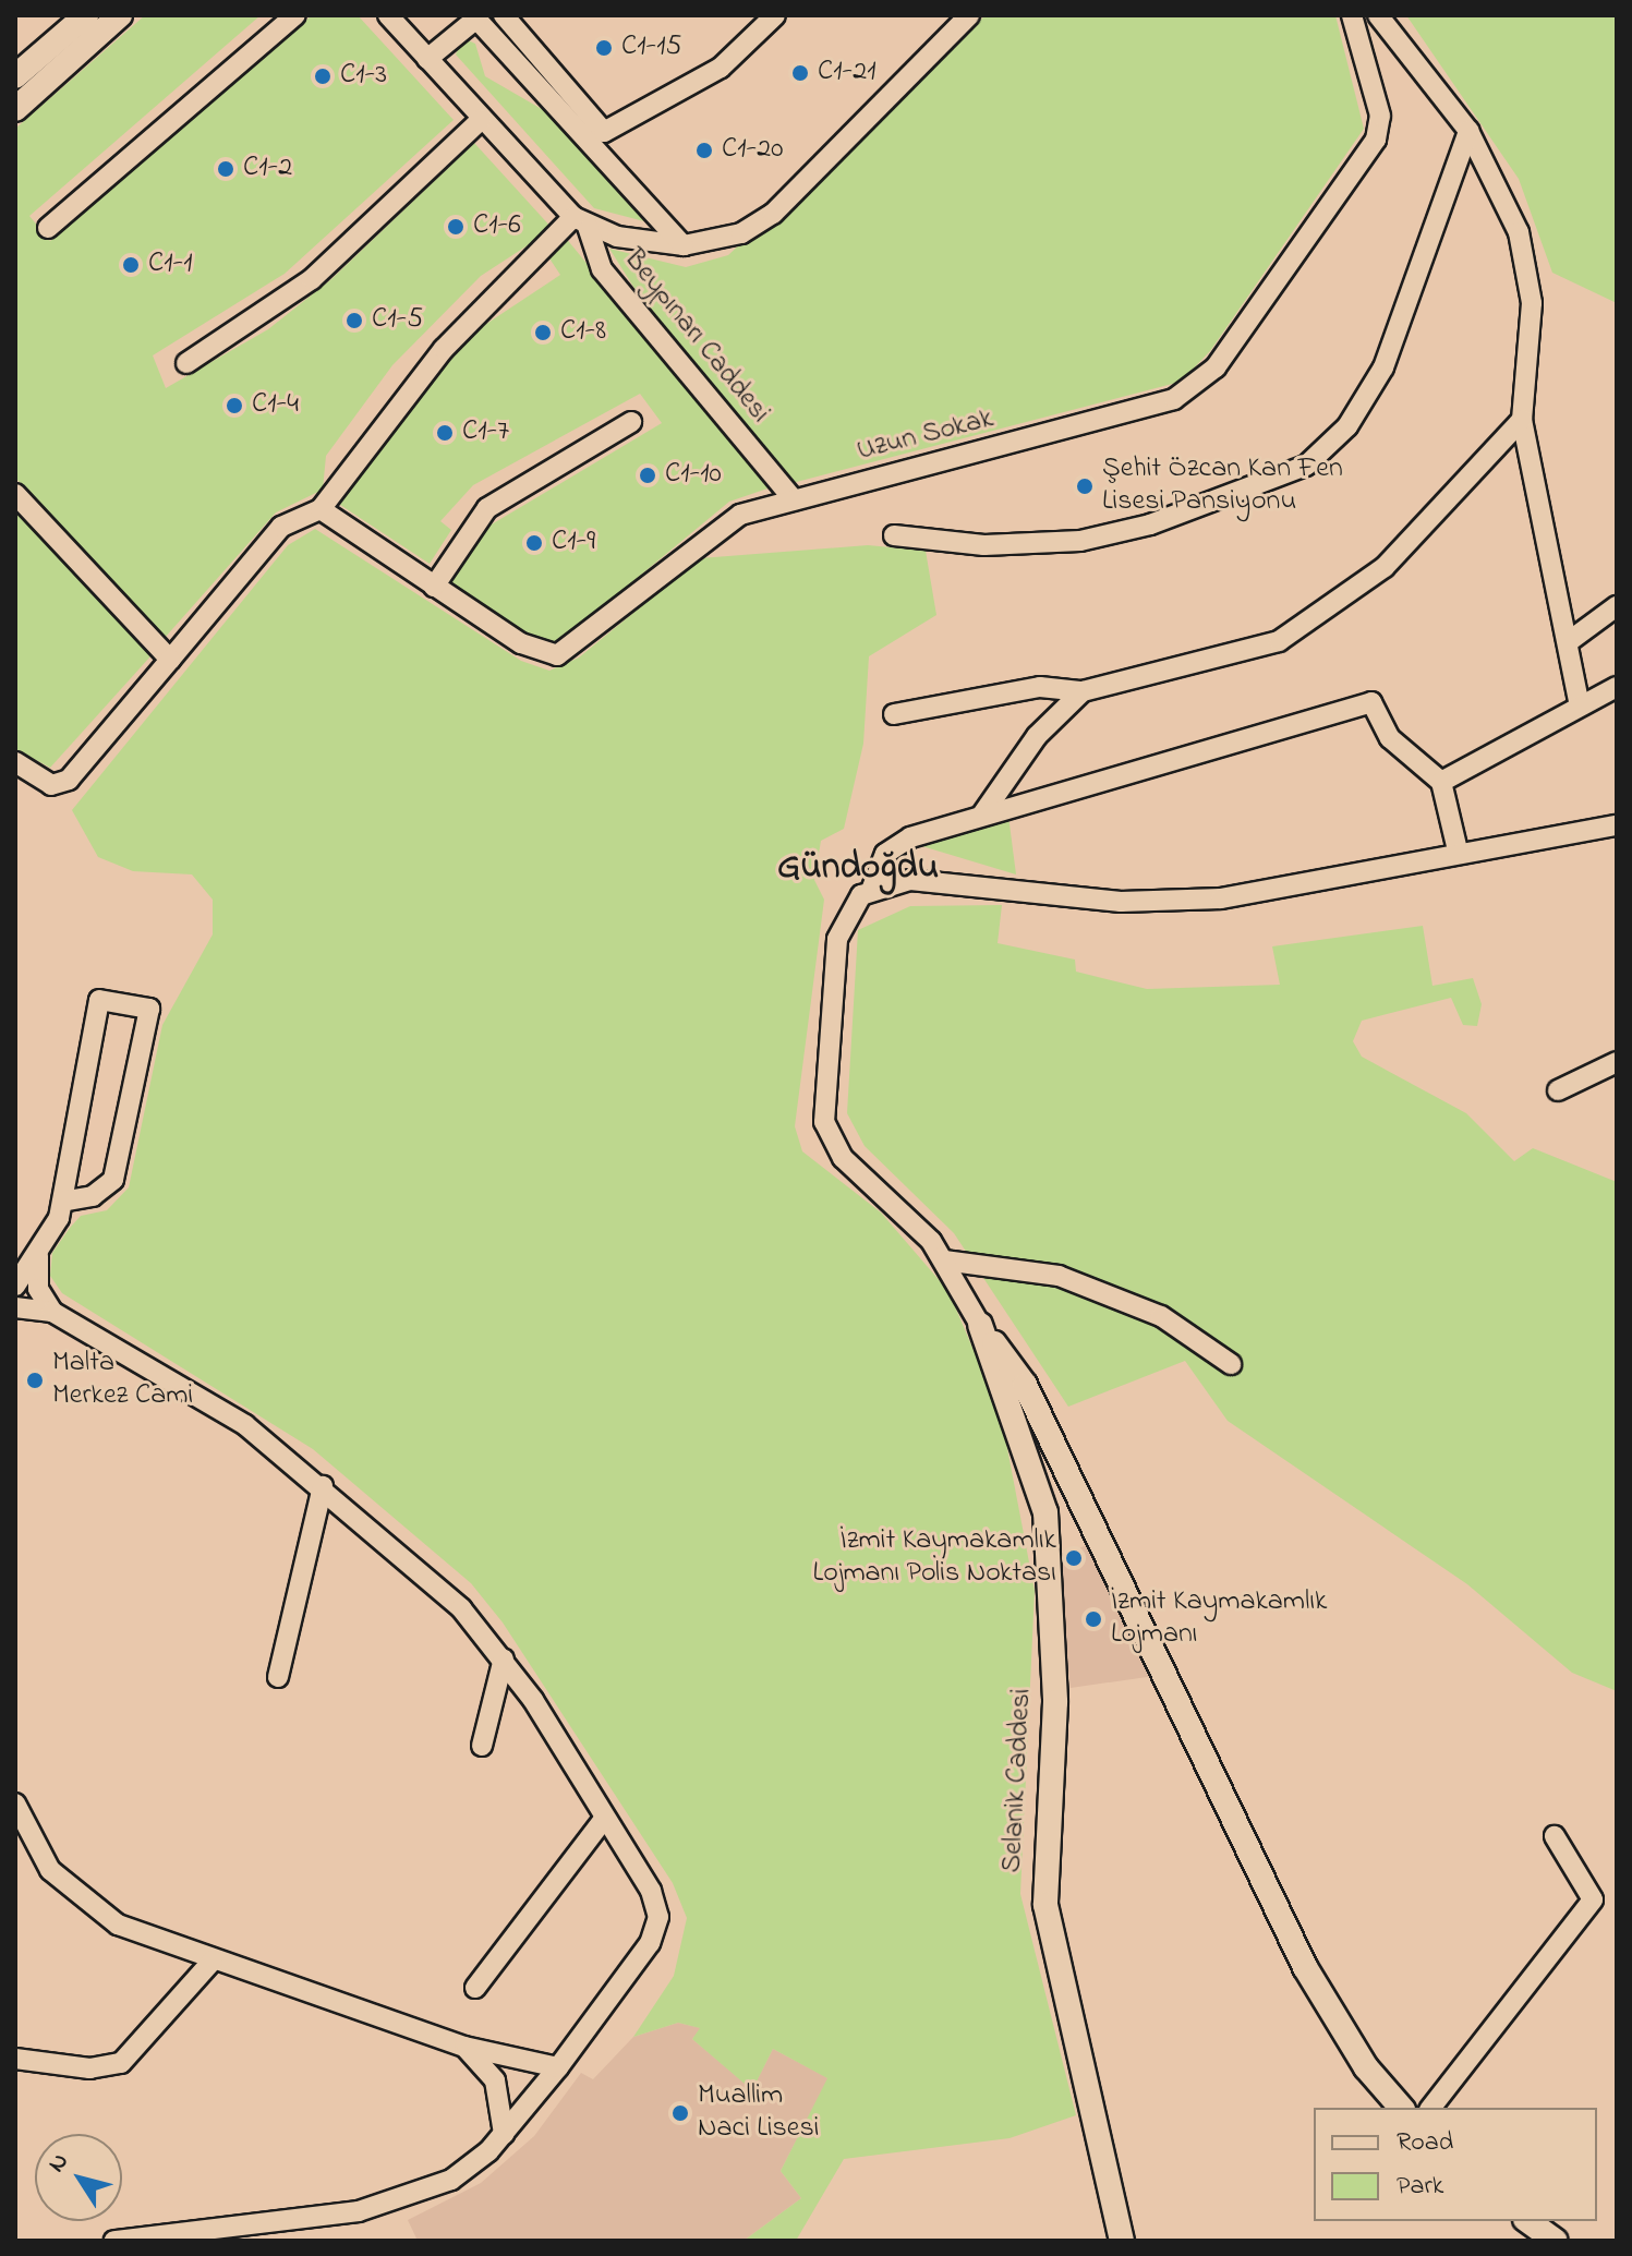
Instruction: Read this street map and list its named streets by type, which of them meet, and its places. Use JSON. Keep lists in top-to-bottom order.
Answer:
{
  "streets": {
    "main road": ["Selanik Caddesi"],
    "street": ["Beypınarı Caddesi", "Uzun Sokak"]
  },
  "crossings": [
    ["Beypınarı Caddesi", "Uzun Sokak"]
  ],
  "districts": ["Gündoğdu"],
  "places": [
    "C1-15",
    "C1-21",
    "C1-3",
    "C1-20",
    "C1-2",
    "C1-6",
    "C1-1",
    "C1-5",
    "C1-8",
    "C1-4",
    "C1-7",
    "C1-10",
    "Şehit Özcan Kan Fen Lisesi Pansiyonu",
    "C1-9",
    "Malta Merkez Cami",
    "İzmit Kaymakamlık Lojmanı Polis Noktası",
    "İzmit Kaymakamlık Lojmanı",
    "Muallim Naci Lisesi"
  ],
  "legend": ["Road", "Park"],
  "north": "top left"
}
